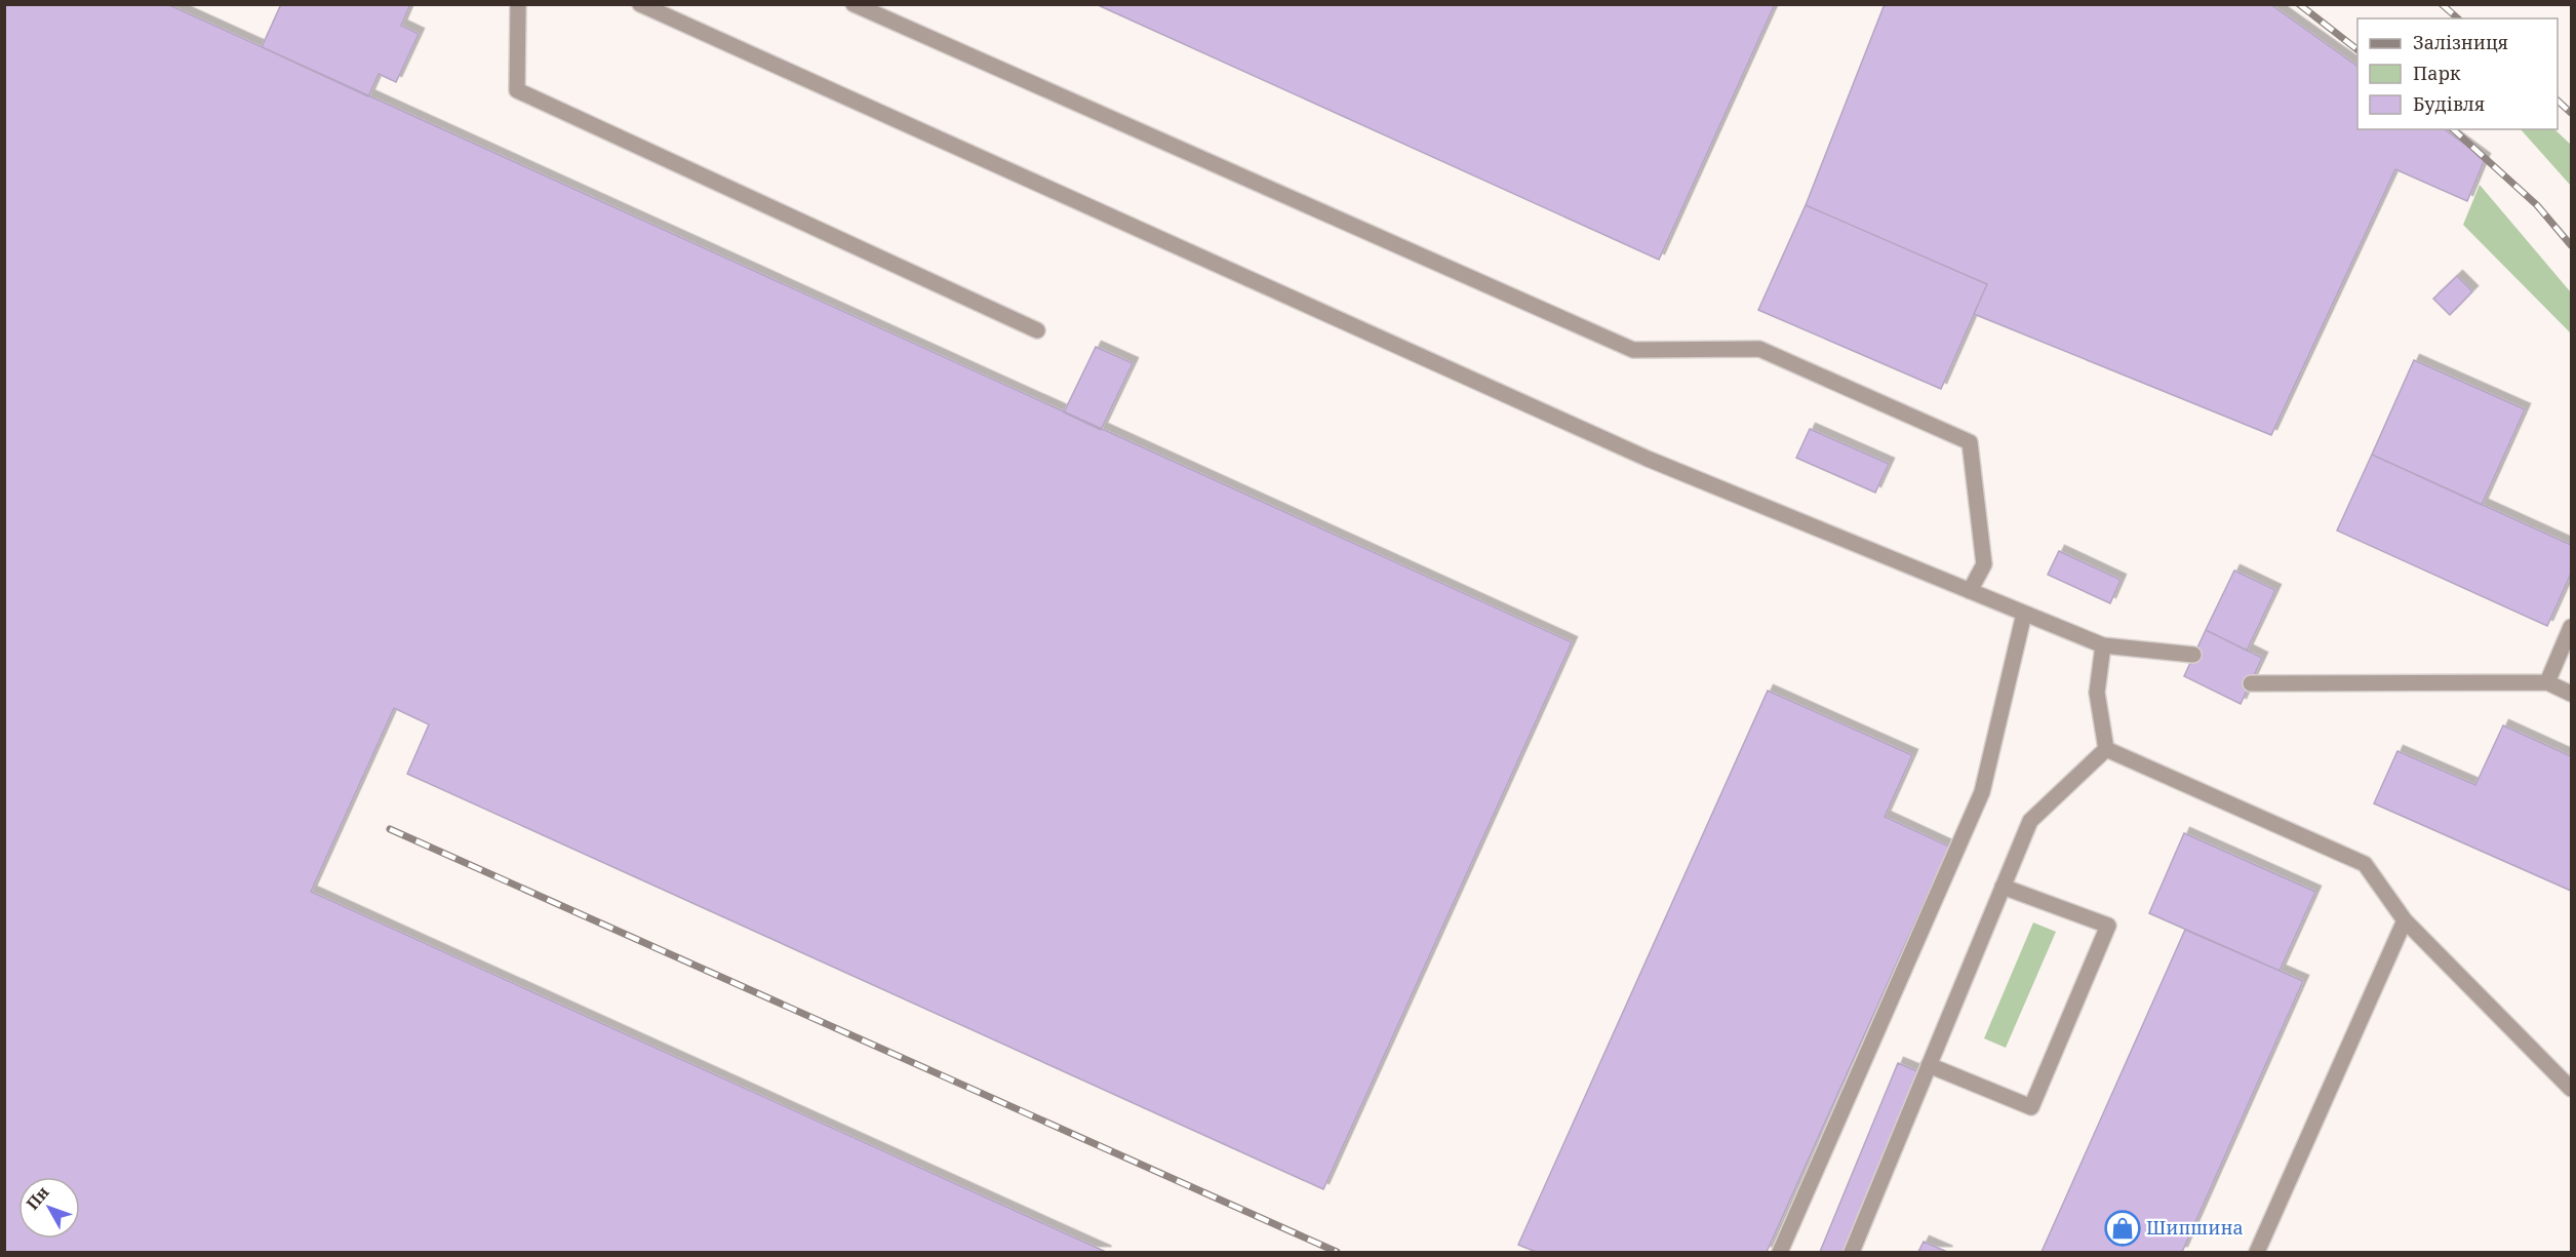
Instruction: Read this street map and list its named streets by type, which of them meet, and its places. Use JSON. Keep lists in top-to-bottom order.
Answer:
{
  "places": {
    "shop": ["Шипшина"]
  },
  "legend": ["Залізниця", "Парк", "Будівля"],
  "north": "top left"
}
